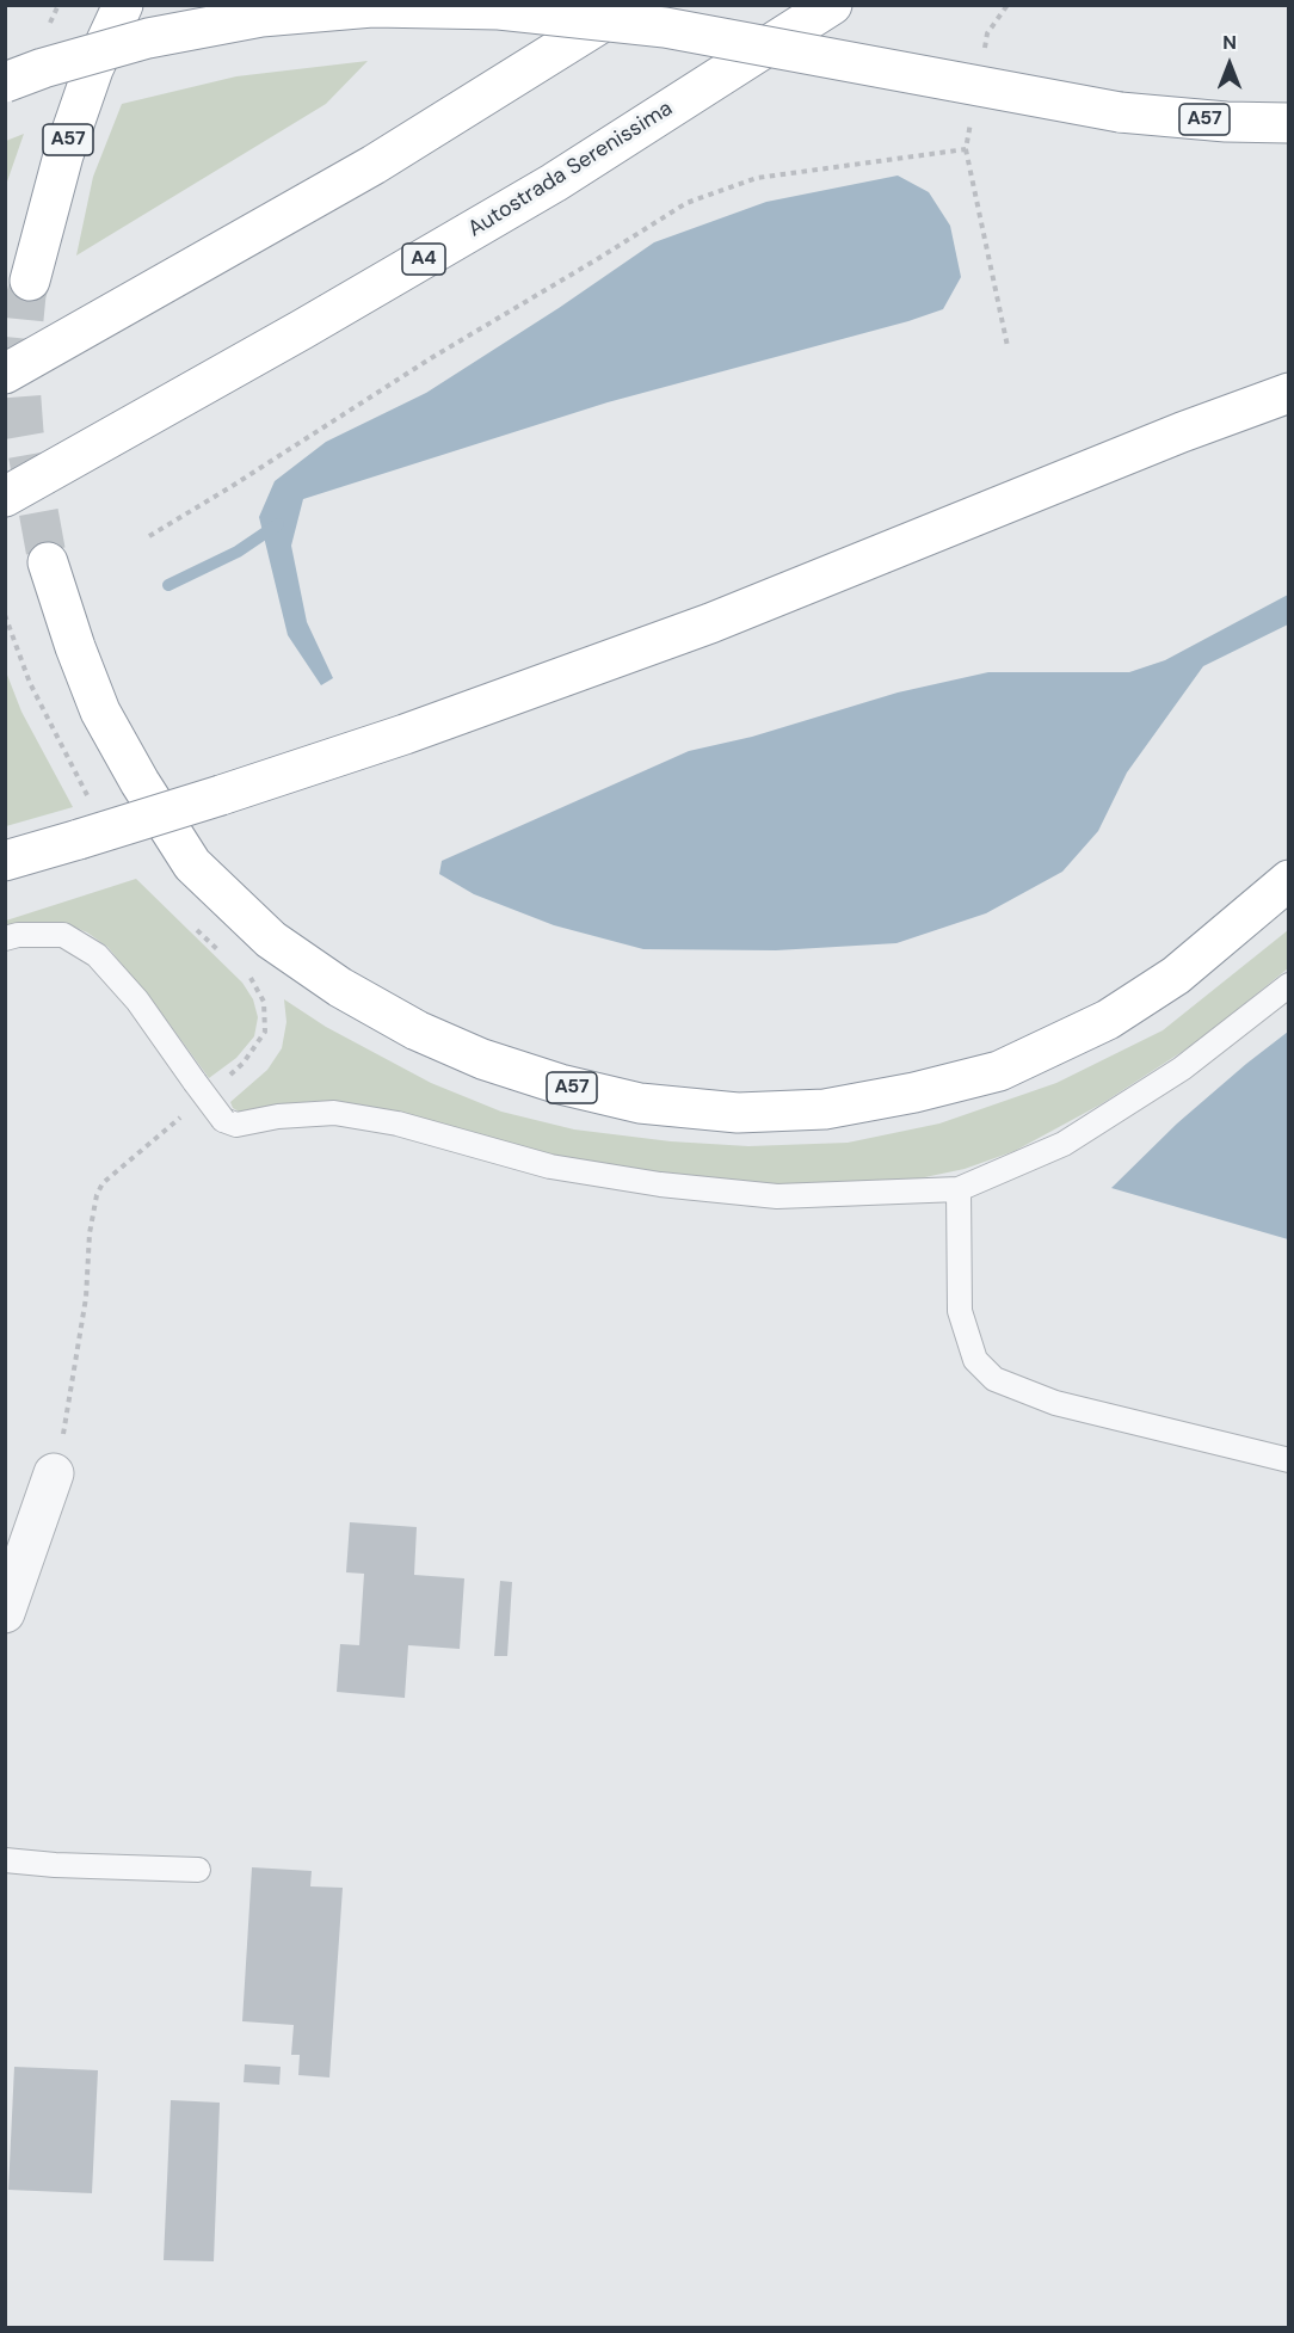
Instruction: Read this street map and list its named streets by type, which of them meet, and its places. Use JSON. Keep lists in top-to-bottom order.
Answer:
{
  "streets": {
    "highway": ["A57", "Autostrada Serenissima", "A4"]
  },
  "north": "top"
}
